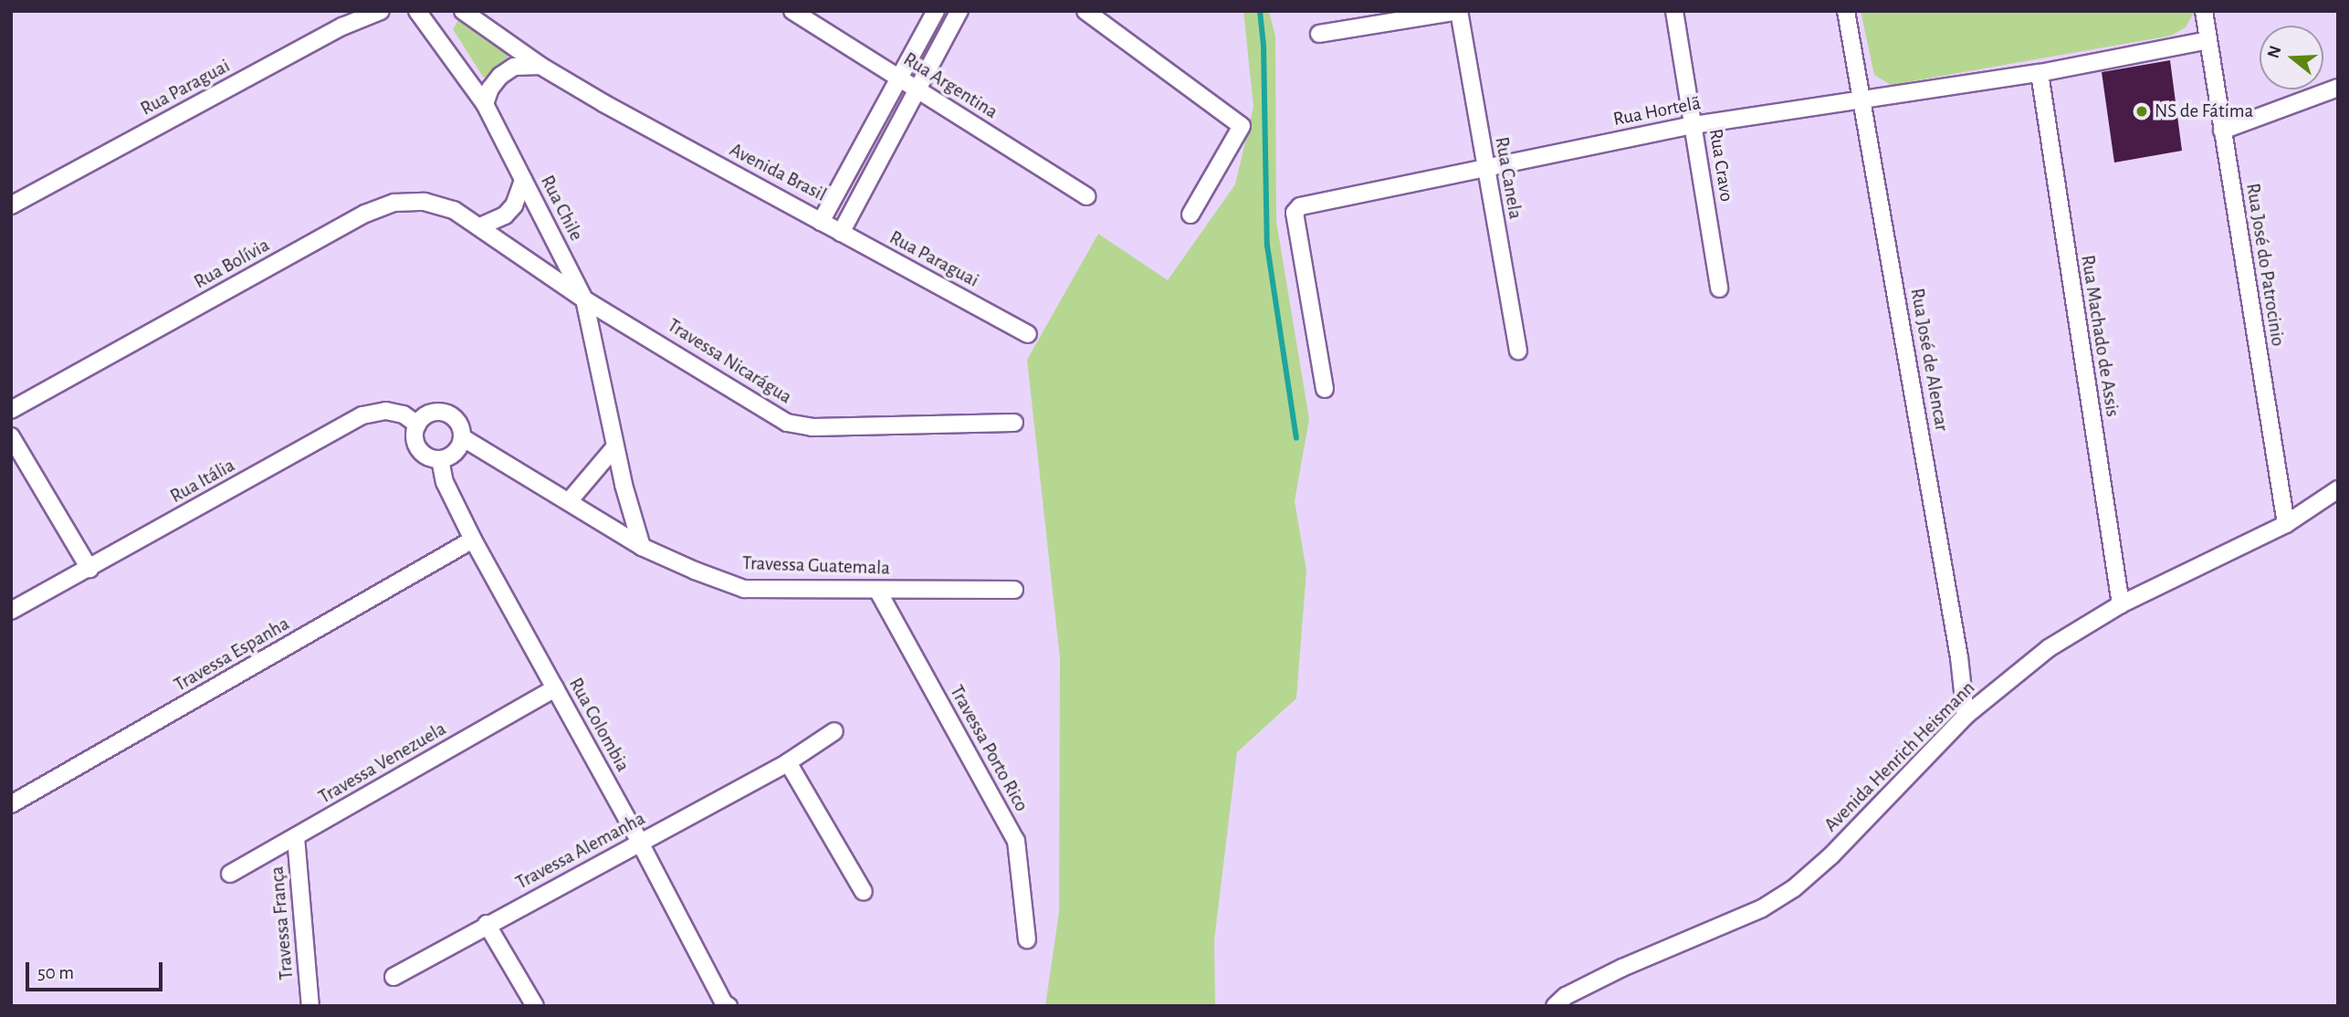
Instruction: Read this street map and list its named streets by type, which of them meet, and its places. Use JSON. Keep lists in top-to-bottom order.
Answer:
{
  "streets": {
    "street": [
      "Rua Argentina",
      "Rua Paraguai",
      "Rua Hortelã",
      "Rua Cravo",
      "Avenida Brasil",
      "Rua Canela",
      "Rua Chile",
      "Rua Bolívia",
      "Rua José do Patrocinio",
      "Rua Machado de Assis",
      "Rua José de Alencar",
      "Travessa Nicarágua",
      "Rua Itália",
      "Travessa Guatemala",
      "Travessa Espanha",
      "Rua Colombia",
      "Travessa Porto Rico",
      "Avenida Henrich Heismann",
      "Travessa Venezuela",
      "Travessa Alemanha",
      "Travessa França"
    ]
  },
  "crossings": [
    ["Rua Argentina", "Avenida Brasil"],
    ["Rua Paraguai", "Avenida Brasil"],
    ["Rua Hortelã", "Rua Cravo"],
    ["Rua Hortelã", "Rua Canela"],
    ["Rua Hortelã", "Rua José do Patrocinio"],
    ["Rua Hortelã", "Rua Machado de Assis"],
    ["Rua Hortelã", "Rua José de Alencar"],
    ["Rua Chile", "Rua Bolívia"],
    ["Rua Chile", "Travessa Nicarágua"],
    ["Rua Chile", "Travessa Guatemala"],
    ["Rua Bolívia", "Travessa Nicarágua"],
    ["Rua José do Patrocinio", "Avenida Henrich Heismann"],
    ["Rua Machado de Assis", "Avenida Henrich Heismann"],
    ["Rua José de Alencar", "Avenida Henrich Heismann"],
    ["Rua Itália", "Travessa Guatemala"],
    ["Rua Itália", "Rua Colombia"],
    ["Travessa Guatemala", "Rua Colombia"],
    ["Travessa Guatemala", "Travessa Porto Rico"],
    ["Travessa Espanha", "Rua Colombia"],
    ["Rua Colombia", "Travessa Venezuela"],
    ["Rua Colombia", "Travessa Alemanha"],
    ["Travessa Venezuela", "Travessa França"]
  ],
  "places": ["NS de Fátima"],
  "scale_bar": "50 m",
  "north": "left"
}
